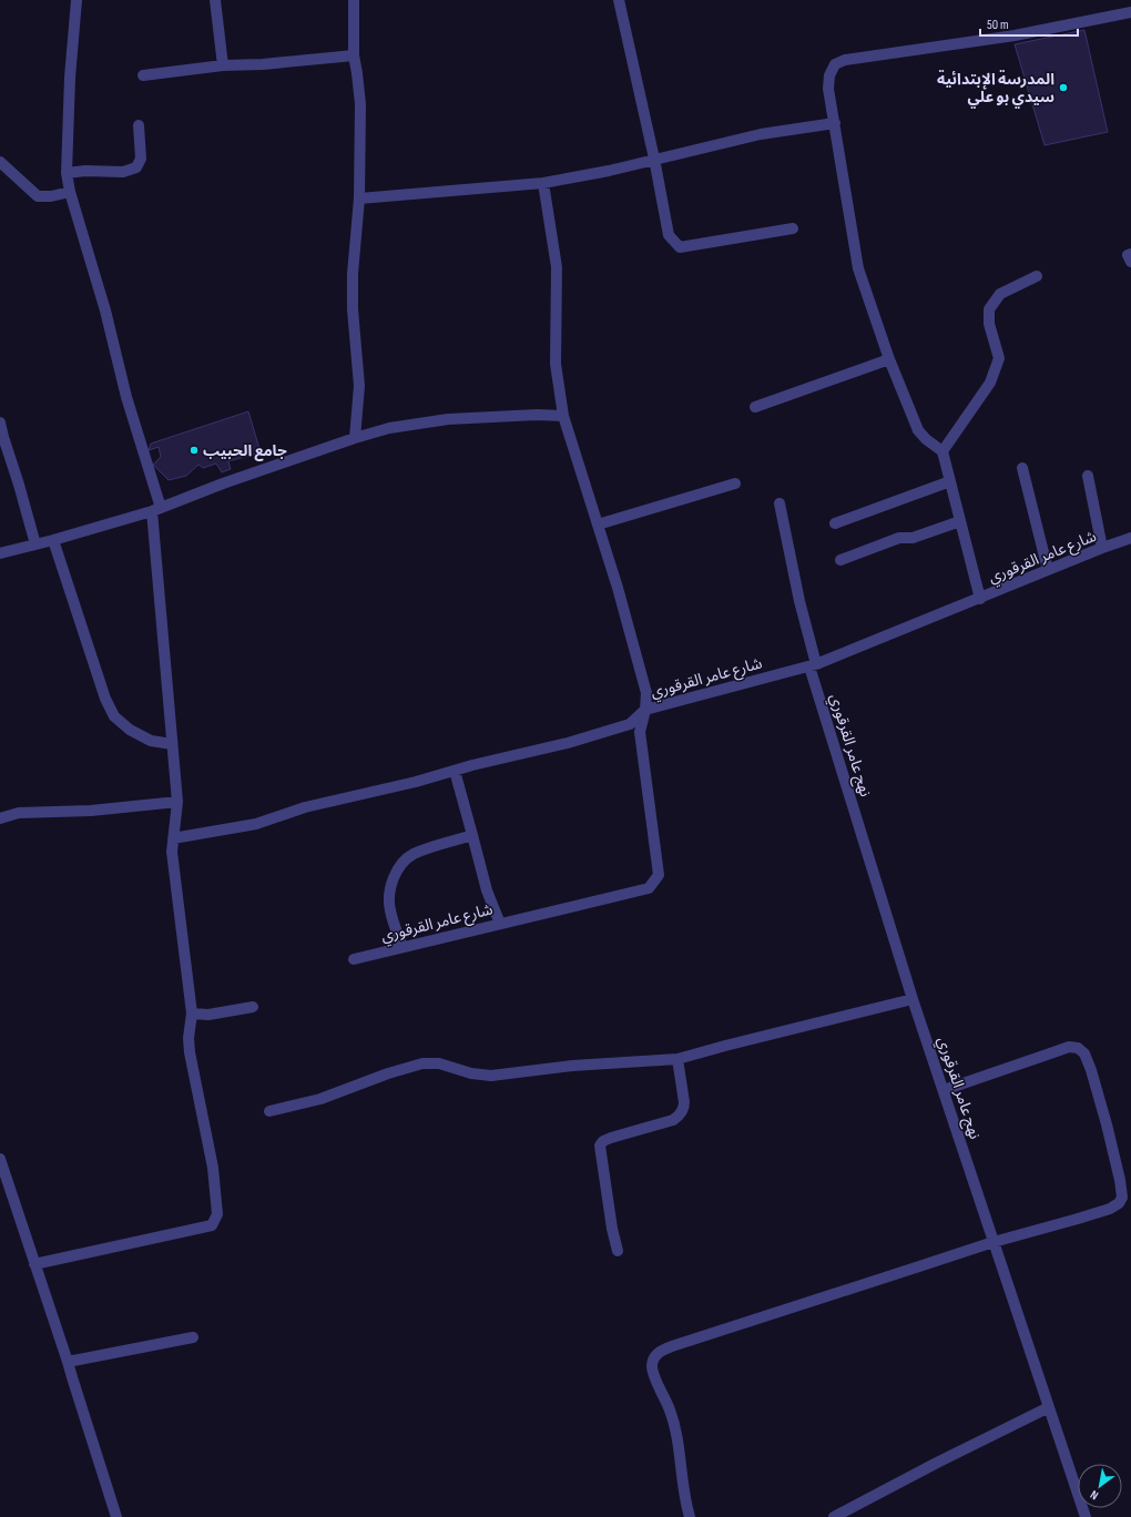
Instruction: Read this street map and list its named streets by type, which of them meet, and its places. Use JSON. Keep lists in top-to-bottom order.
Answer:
{
  "streets": {
    "street": ["شارع عامر القرقوري", "نهج عامر القرقوري"]
  },
  "crossings": [
    ["شارع عامر القرقوري", "نهج عامر القرقوري"]
  ],
  "places": ["المدرسة الإبتدائية سيدي بو علي", "جامع الحبيب"],
  "scale_bar": "50 m",
  "north": "bottom left"
}
